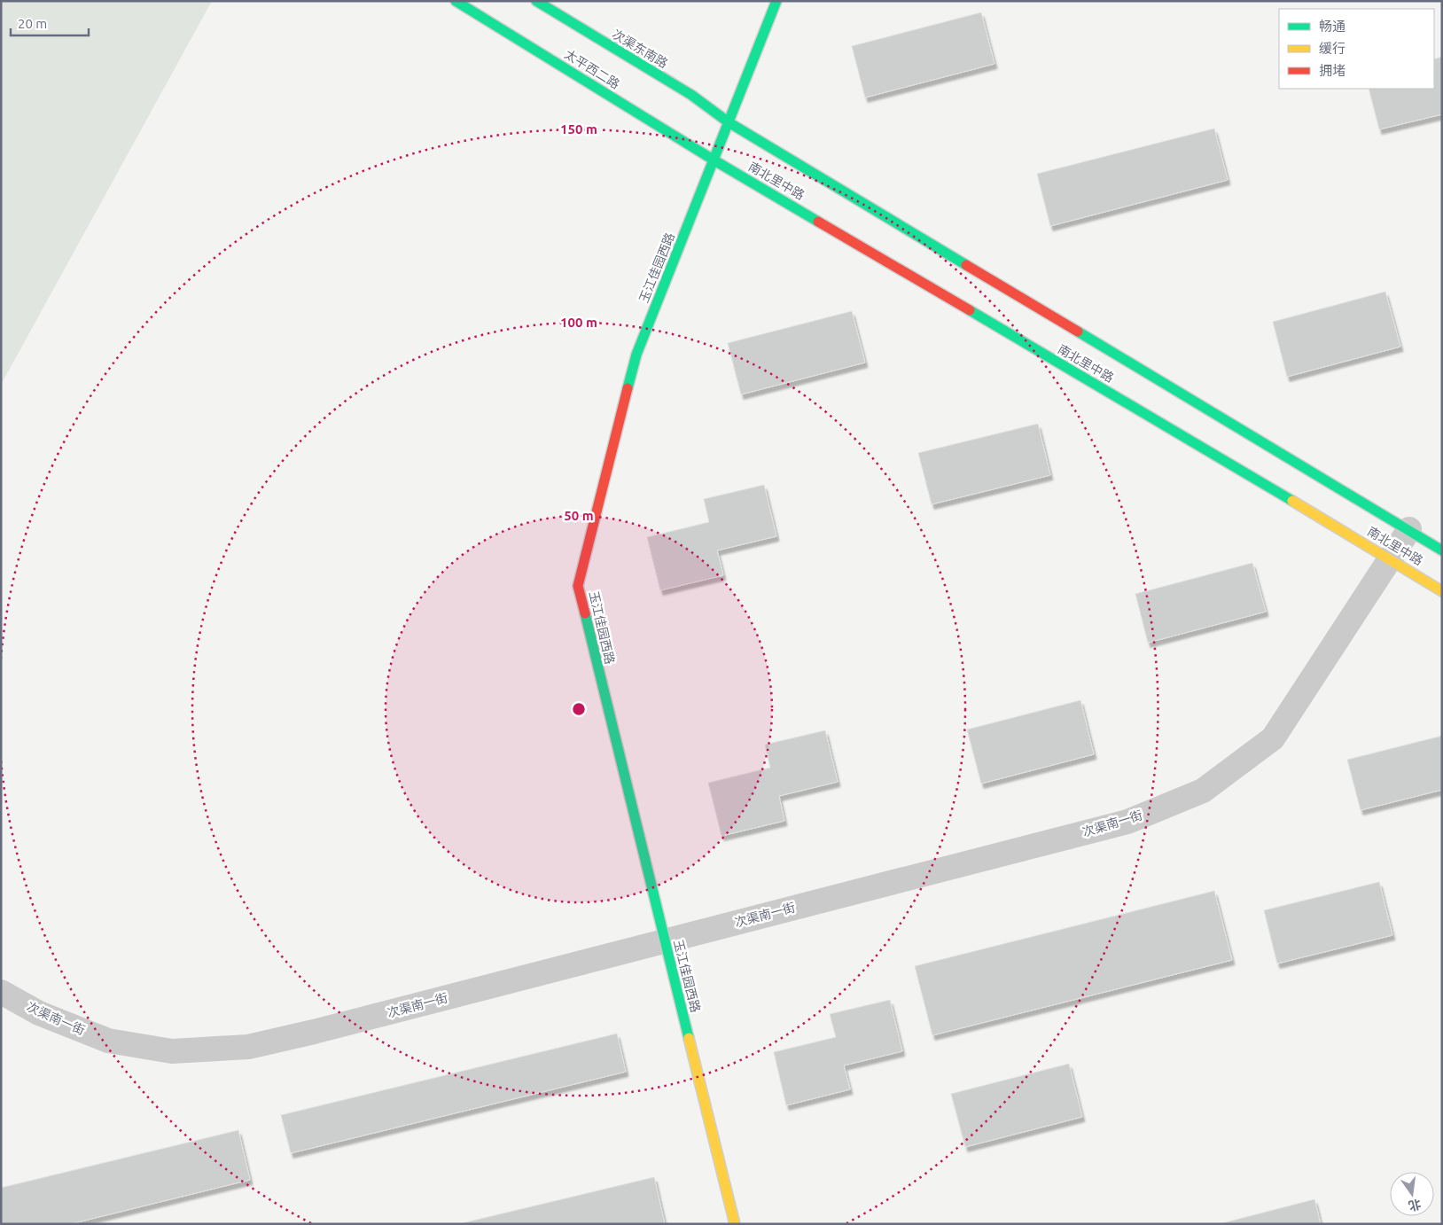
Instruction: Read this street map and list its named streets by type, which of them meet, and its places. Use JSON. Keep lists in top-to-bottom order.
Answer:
{
  "streets": {
    "street": [
      "次渠东南路",
      "太平西二路",
      "南北里中路",
      "玉江佳园西路",
      "次渠南一街"
    ]
  },
  "crossings": [
    ["次渠东南路", "南北里中路"],
    ["次渠东南路", "玉江佳园西路"],
    ["太平西二路", "南北里中路"],
    ["太平西二路", "玉江佳园西路"],
    ["南北里中路", "玉江佳园西路"],
    ["南北里中路", "次渠南一街"],
    ["玉江佳园西路", "次渠南一街"]
  ],
  "legend": ["畅通", "缓行", "拥堵"],
  "scale_bar": "20 m",
  "north": "bottom",
  "rings": ["150 m", "100 m", "50 m"]
}
